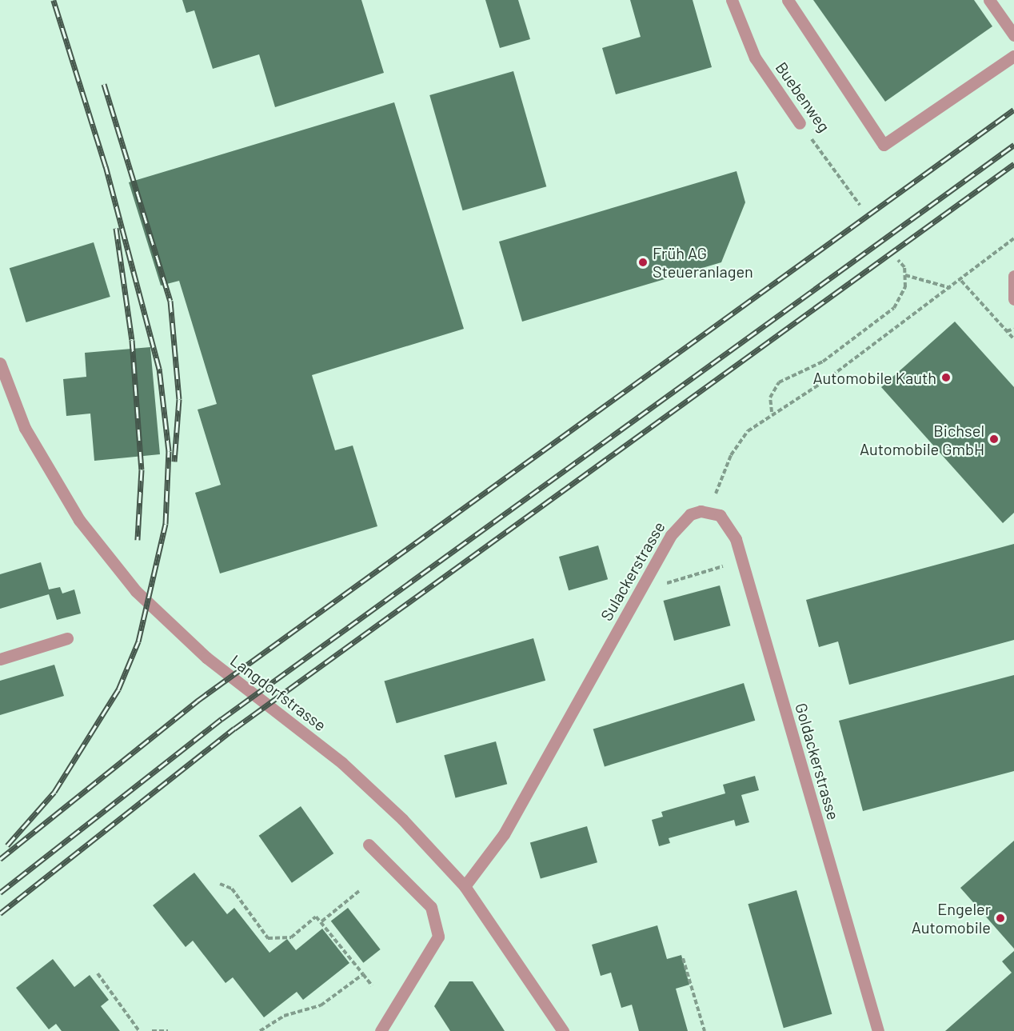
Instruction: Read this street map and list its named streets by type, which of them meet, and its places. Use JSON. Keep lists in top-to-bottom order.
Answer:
{
  "streets": {
    "street": [
      "Buebenweg",
      "Sulackerstrasse",
      "Langdorfstrasse",
      "Goldackerstrasse"
    ]
  },
  "crossings": [
    ["Sulackerstrasse", "Langdorfstrasse"],
    ["Sulackerstrasse", "Goldackerstrasse"]
  ],
  "places": [
    "Früh AG Steueranlagen",
    "Automobile Kauth",
    "Bichsel Automobile GmbH",
    "Engeler Automobile"
  ]
}
